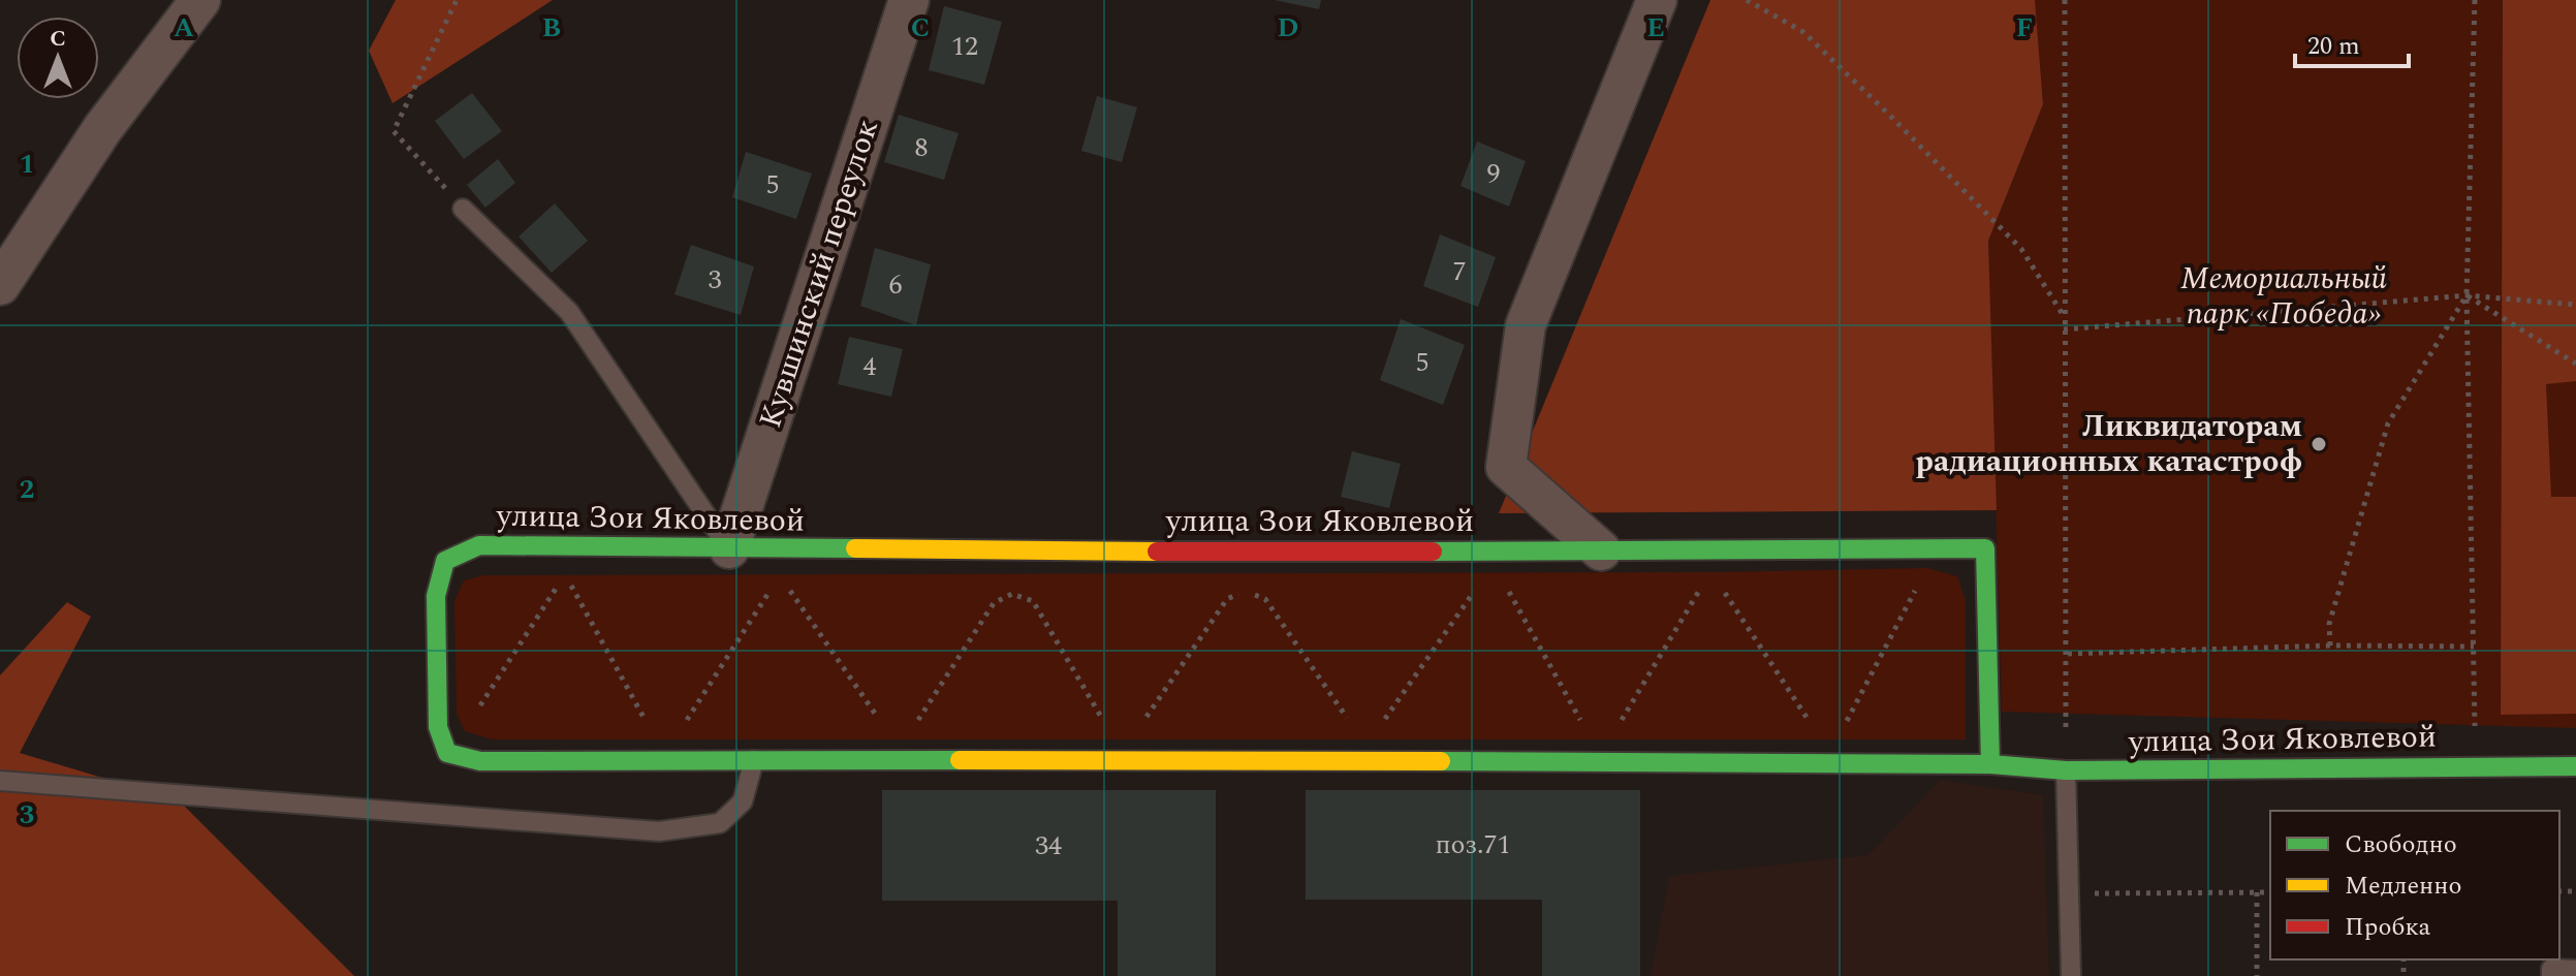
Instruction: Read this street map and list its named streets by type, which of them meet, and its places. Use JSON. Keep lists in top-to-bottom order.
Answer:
{
  "streets": {
    "street": ["Кувшинский переулок", "улица Зои Яковлевой"]
  },
  "crossings": [
    ["Кувшинский переулок", "улица Зои Яковлевой"]
  ],
  "parks": ["Мемориальный парк «Победа»"],
  "places": ["Ликвидаторам радиационных катастроф"],
  "house_numbers": [
    "12",
    "8",
    "9",
    "5",
    "7",
    "3",
    "6",
    "5",
    "4",
    "поз.71",
    "34"
  ],
  "legend": ["Свободно", "Медленно", "Пробка"],
  "scale_bar": "20 m",
  "north": "top",
  "grid": {
    "columns": [
      "A",
      "B",
      "C",
      "D",
      "E",
      "F"
    ],
    "rows": ["1", "2", "3"]
  }
}
